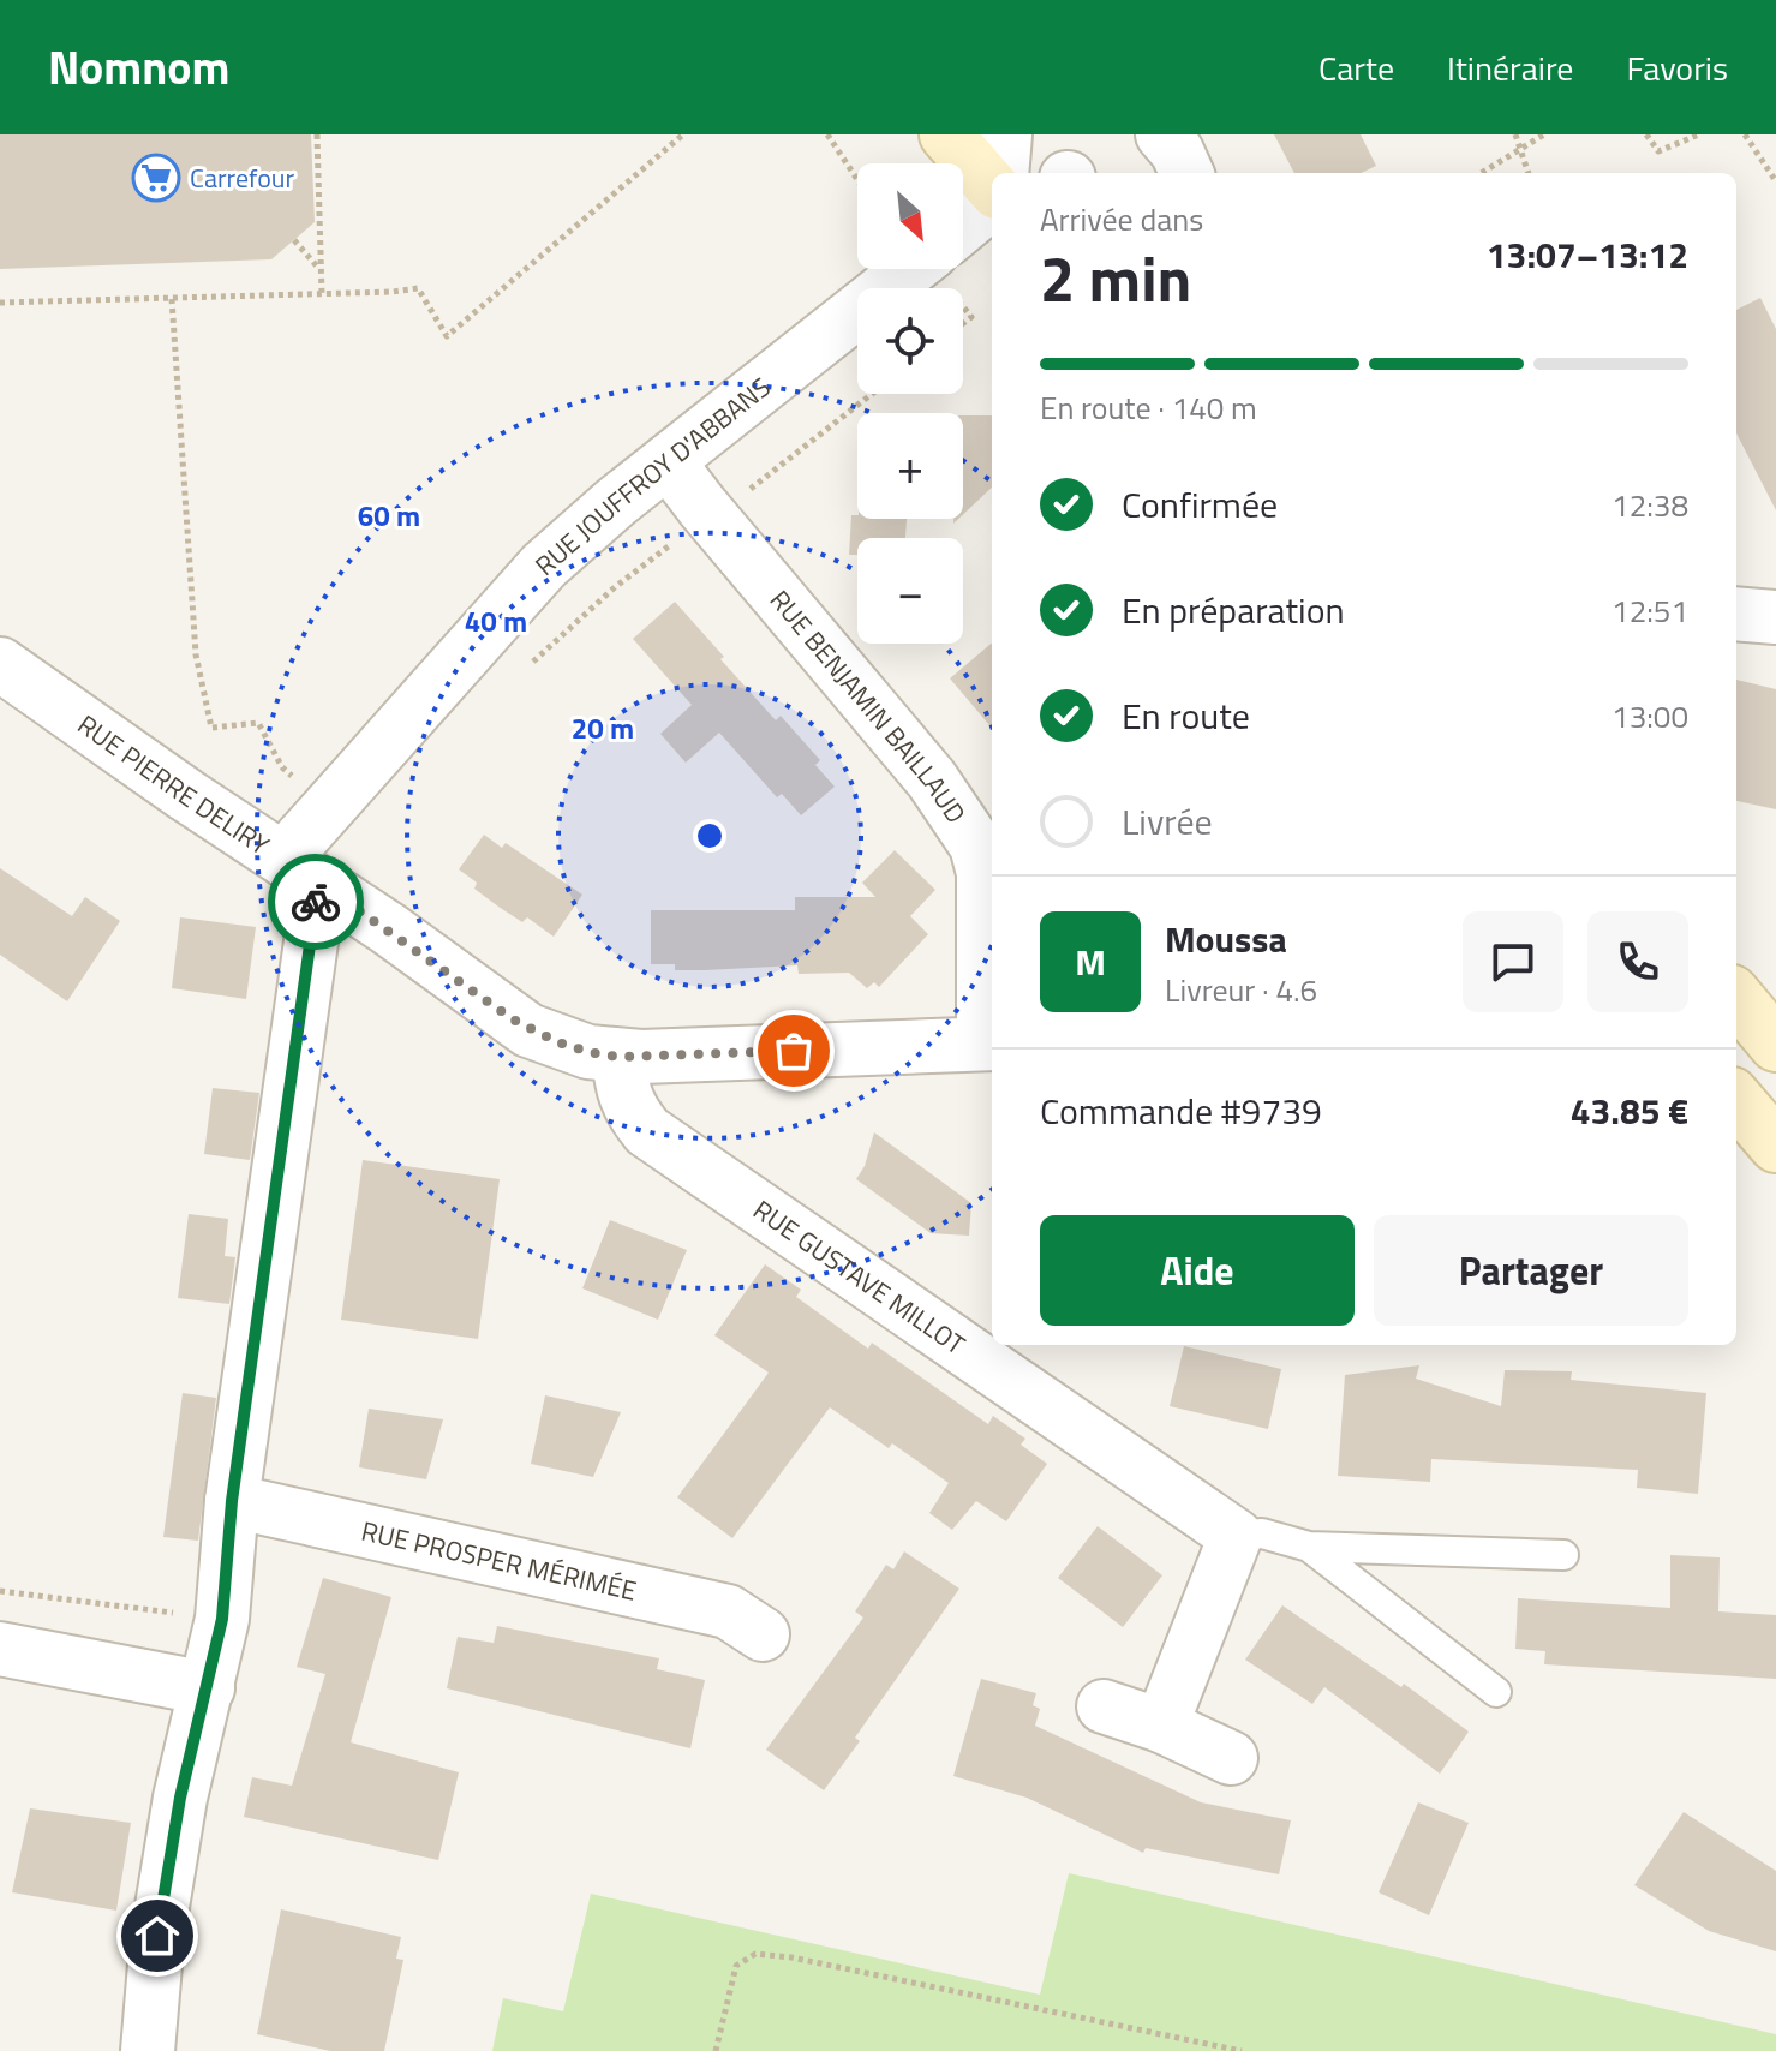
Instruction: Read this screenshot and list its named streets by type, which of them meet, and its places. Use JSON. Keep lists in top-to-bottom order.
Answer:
{
  "streets": {
    "street": [
      "RUE JOUFFROY D'ABBANS",
      "RUE BENJAMIN BAILLAUD",
      "RUE PIERRE DELIRY",
      "RUE GUSTAVE MILLOT",
      "RUE PROSPER MÉRIMÉE"
    ]
  },
  "crossings": [
    ["RUE JOUFFROY D'ABBANS", "RUE BENJAMIN BAILLAUD"],
    ["RUE JOUFFROY D'ABBANS", "RUE PIERRE DELIRY"],
    ["RUE BENJAMIN BAILLAUD", "RUE PIERRE DELIRY"],
    ["RUE PIERRE DELIRY", "RUE GUSTAVE MILLOT"]
  ],
  "places": {
    "supermarket": ["Carrefour"]
  },
  "north": "bottom right",
  "page": {
    "header": "Nomnom",
    "nav": ["Carte", "Itinéraire", "Favoris"],
    "map_buttons": ["+", "−"],
    "heading": ["2 min", "Arrivée dans", "13:07–13:12"],
    "panel": [
      "Moussa",
      "Livreur · 4.6",
      "Commande #9739",
      "43.85 €"
    ],
    "bar": "En route · 140 m",
    "list": [
      ["Confirmée", "12:38"],
      ["En préparation", "12:51"],
      ["En route", "13:00"],
      "Livrée"
    ],
    "round": "M",
    "buttons": ["Aide", "Partager"]
  },
  "rings": ["60 m", "40 m", "20 m"]
}
